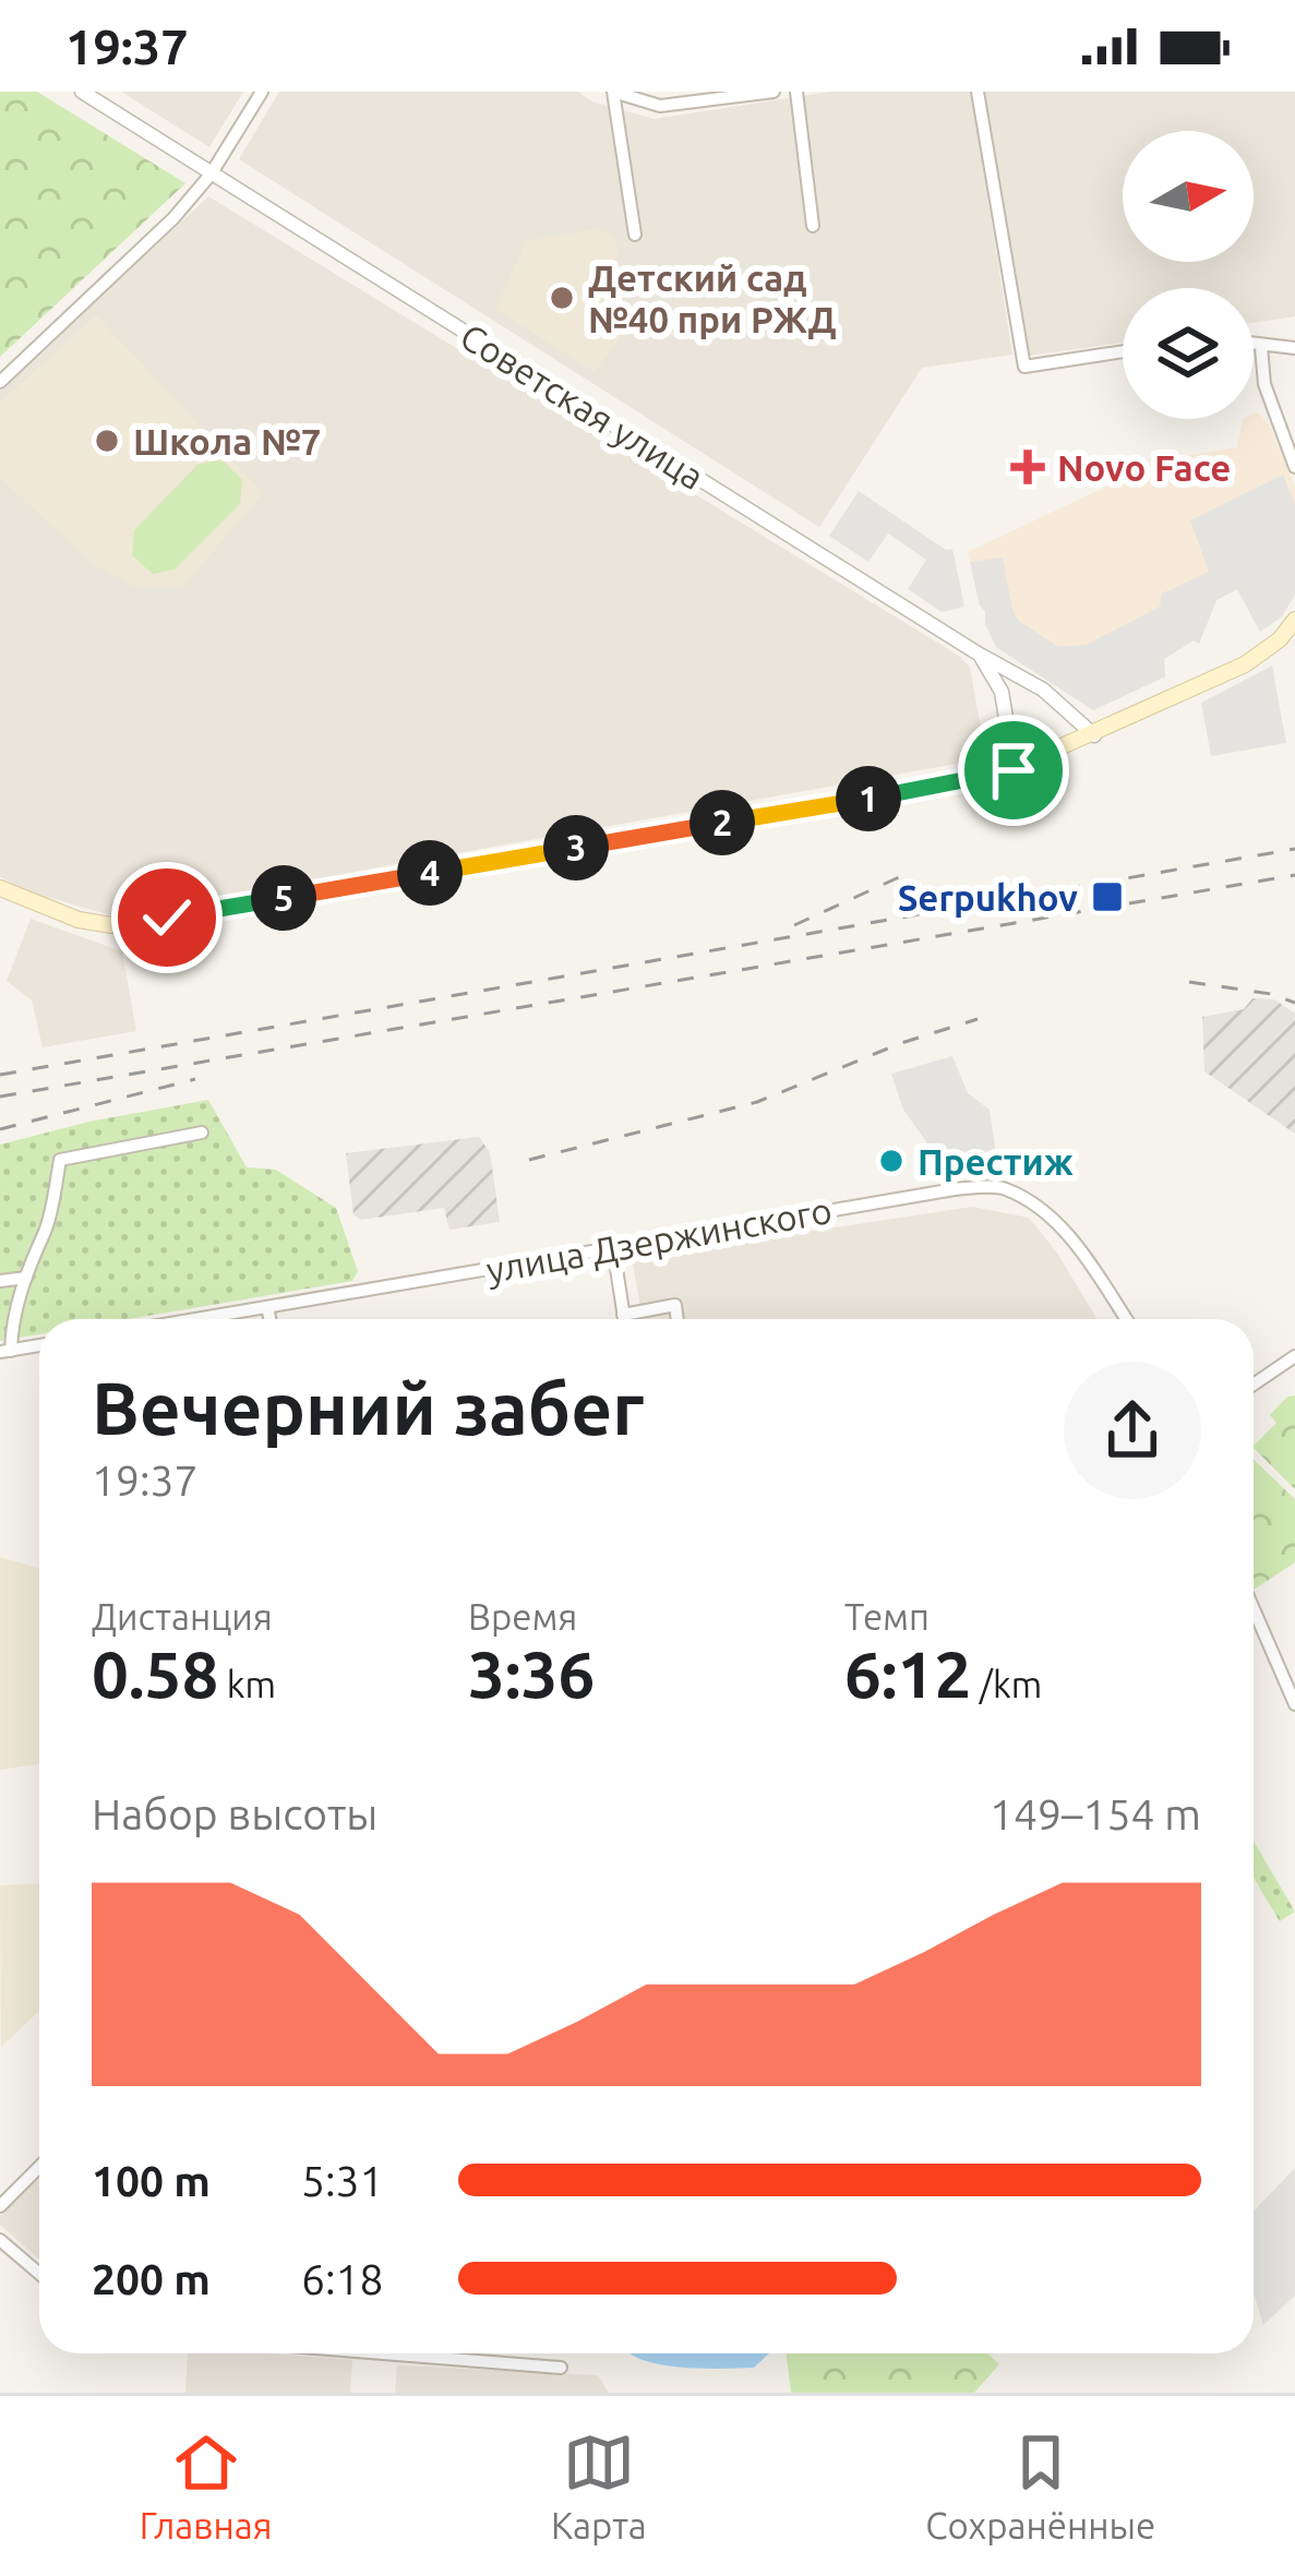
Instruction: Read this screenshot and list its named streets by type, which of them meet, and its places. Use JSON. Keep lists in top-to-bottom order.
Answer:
{
  "streets": {
    "street": ["Советская улица", "улица Дзержинского"]
  },
  "places": {
    "other": ["Детский сад №40 при РЖД", "Школа №7", "Престиж"],
    "health": ["Novo Face"],
    "transit": ["Serpukhov"]
  },
  "north": "right",
  "page": {
    "status": "19:37",
    "pins": [
      "1",
      "2",
      "3",
      "4",
      "5"
    ],
    "heading": ["Вечерний забег", "19:37"],
    "stats": [
      ["Дистанция", "0.58 km"],
      ["Время", "3:36"],
      ["Темп", "6:12 /km"]
    ],
    "chart": ["Набор высоты", "149–154 m"],
    "list": [
      {
        "name": "100 m",
        "note": "5:31"
      },
      {
        "name": "200 m",
        "note": "6:18"
      }
    ],
    "tabs": ["Главная", "Карта", "Сохранённые"]
  }
}
